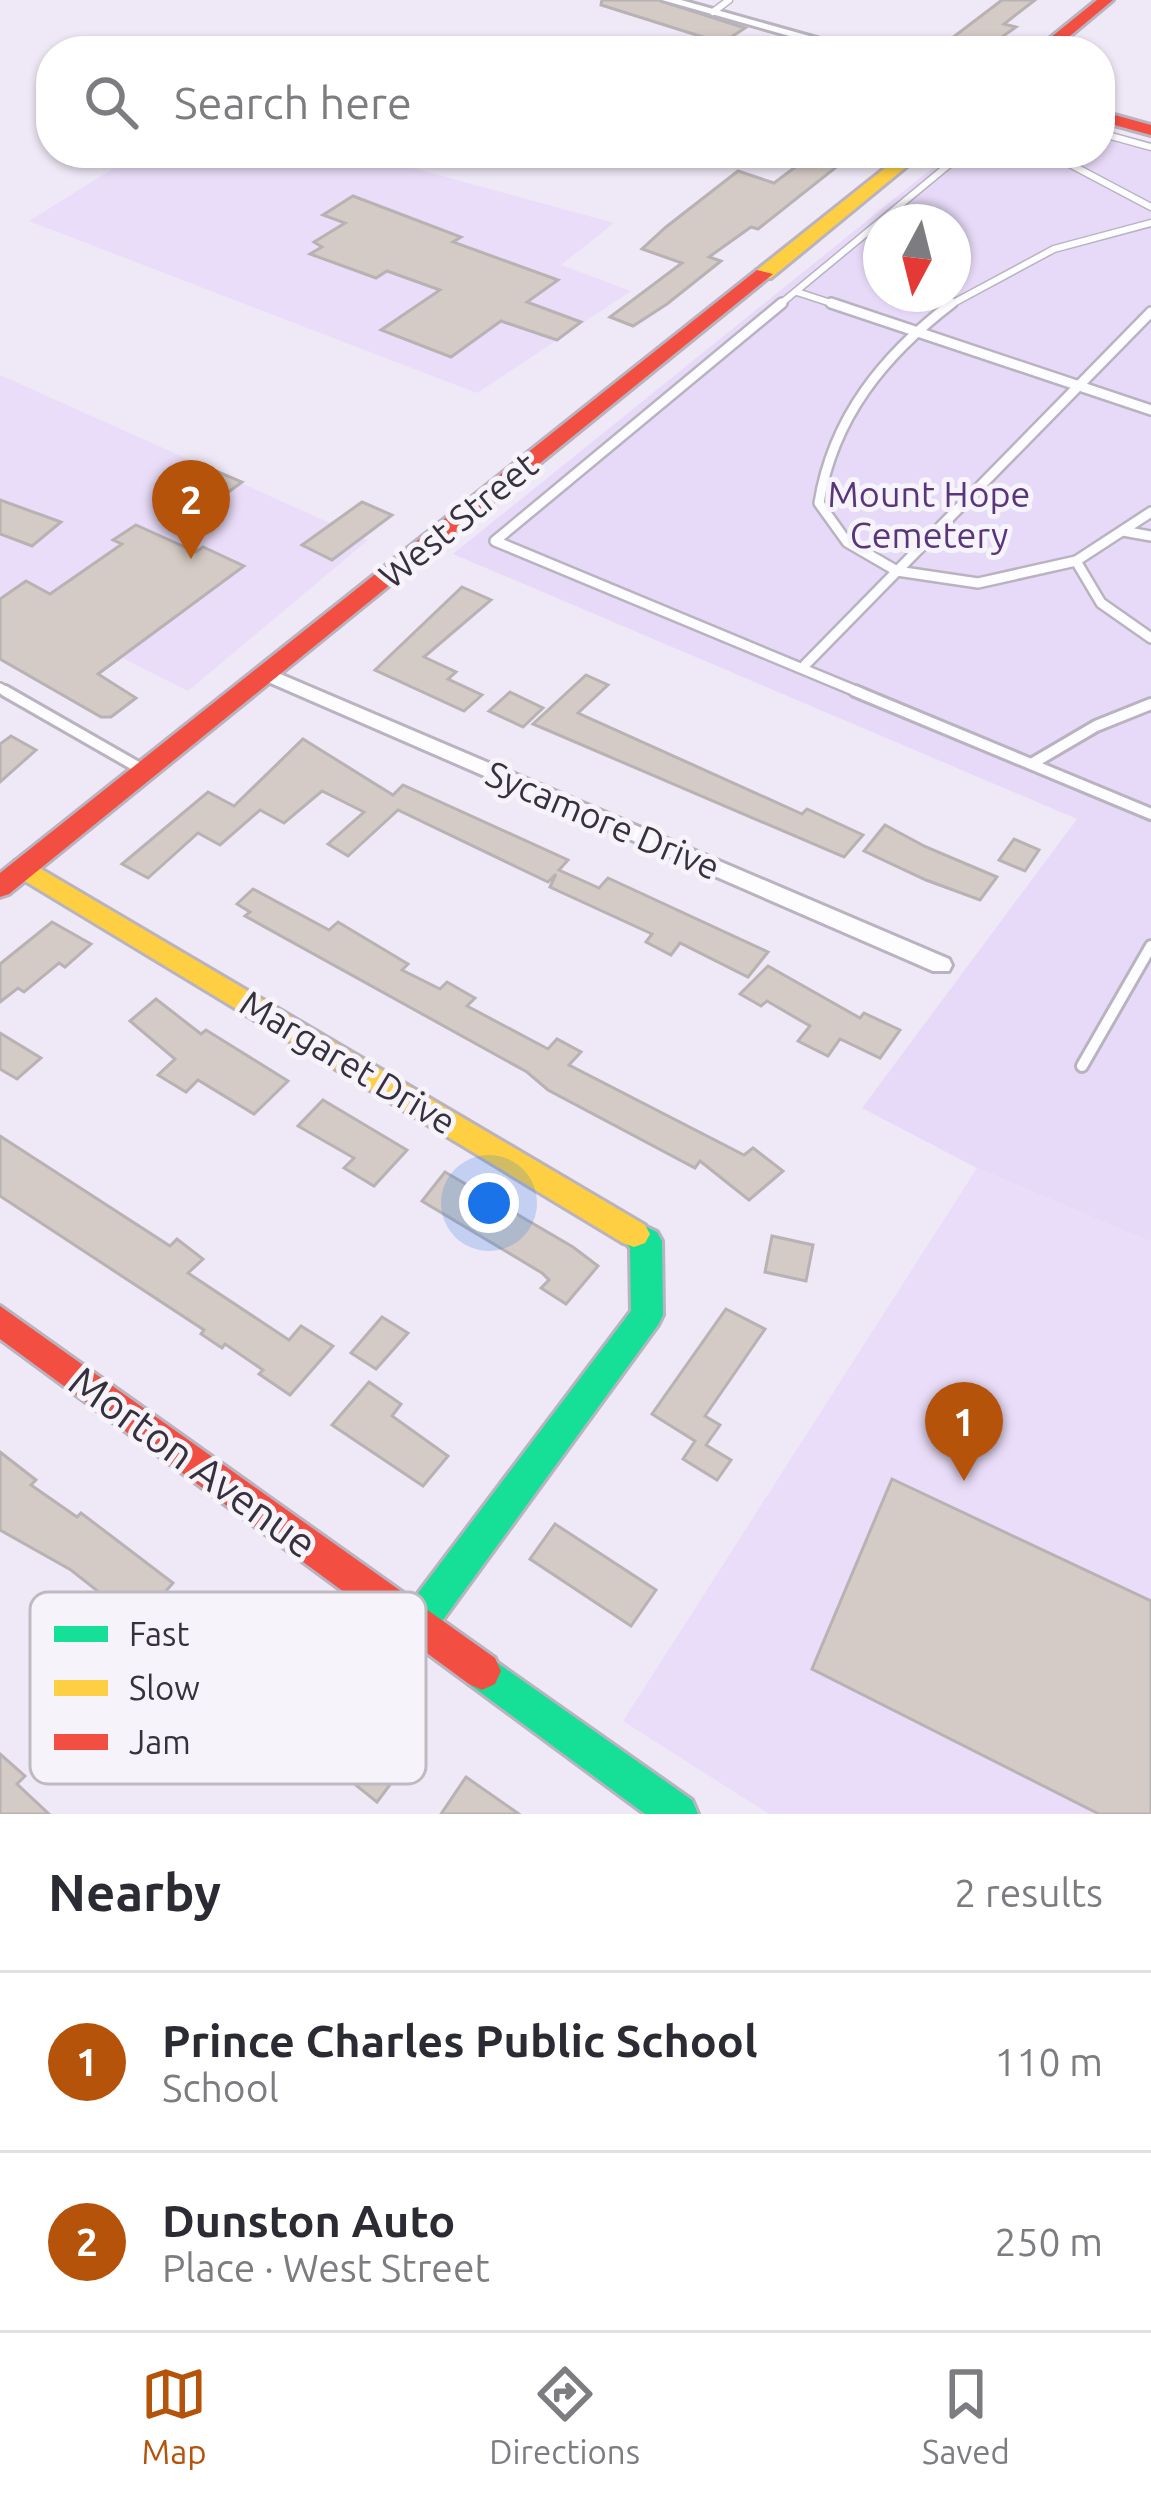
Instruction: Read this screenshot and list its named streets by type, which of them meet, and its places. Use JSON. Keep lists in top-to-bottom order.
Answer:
{
  "streets": {
    "main road": ["West Street", "Margaret Drive", "Morton Avenue"],
    "street": ["Sycamore Drive"]
  },
  "crossings": [
    ["West Street", "Sycamore Drive"],
    ["West Street", "Margaret Drive"]
  ],
  "parks": ["Mount Hope Cemetery"],
  "legend": ["Fast", "Slow", "Jam"],
  "north": "bottom",
  "page": {
    "search": "Search here",
    "pins": ["2", "1"],
    "heading": ["Nearby", "2 results"],
    "list": [
      {
        "mark": "1",
        "name": "Prince Charles Public School",
        "note": "School",
        "value": "110 m"
      },
      {
        "mark": "2",
        "name": "Dunston Auto",
        "note": "Place · West Street",
        "value": "250 m"
      }
    ],
    "nav": ["Map", "Directions", "Saved"]
  }
}
